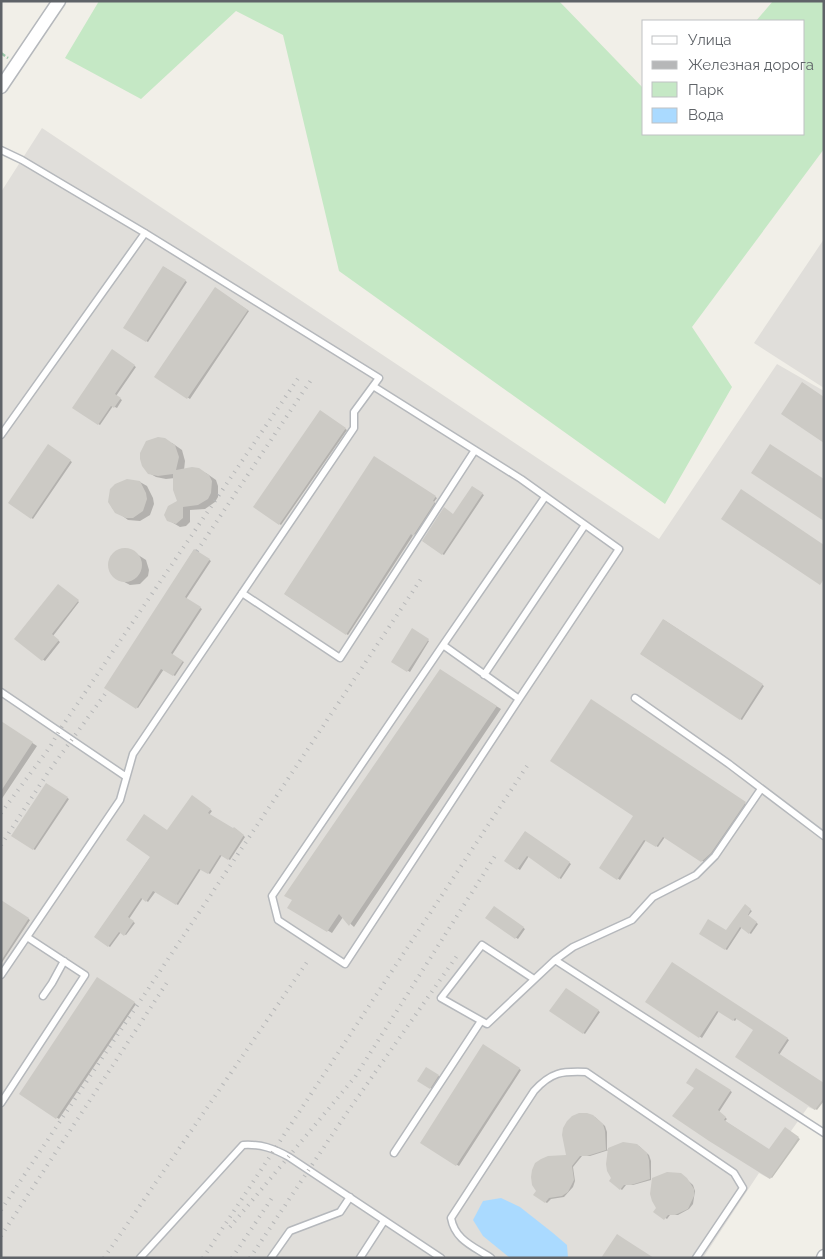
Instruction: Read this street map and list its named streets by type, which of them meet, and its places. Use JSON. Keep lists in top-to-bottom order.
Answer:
{
  "legend": [
    "Улица",
    "Железная дорога",
    "Парк",
    "Вода"
  ]
}
